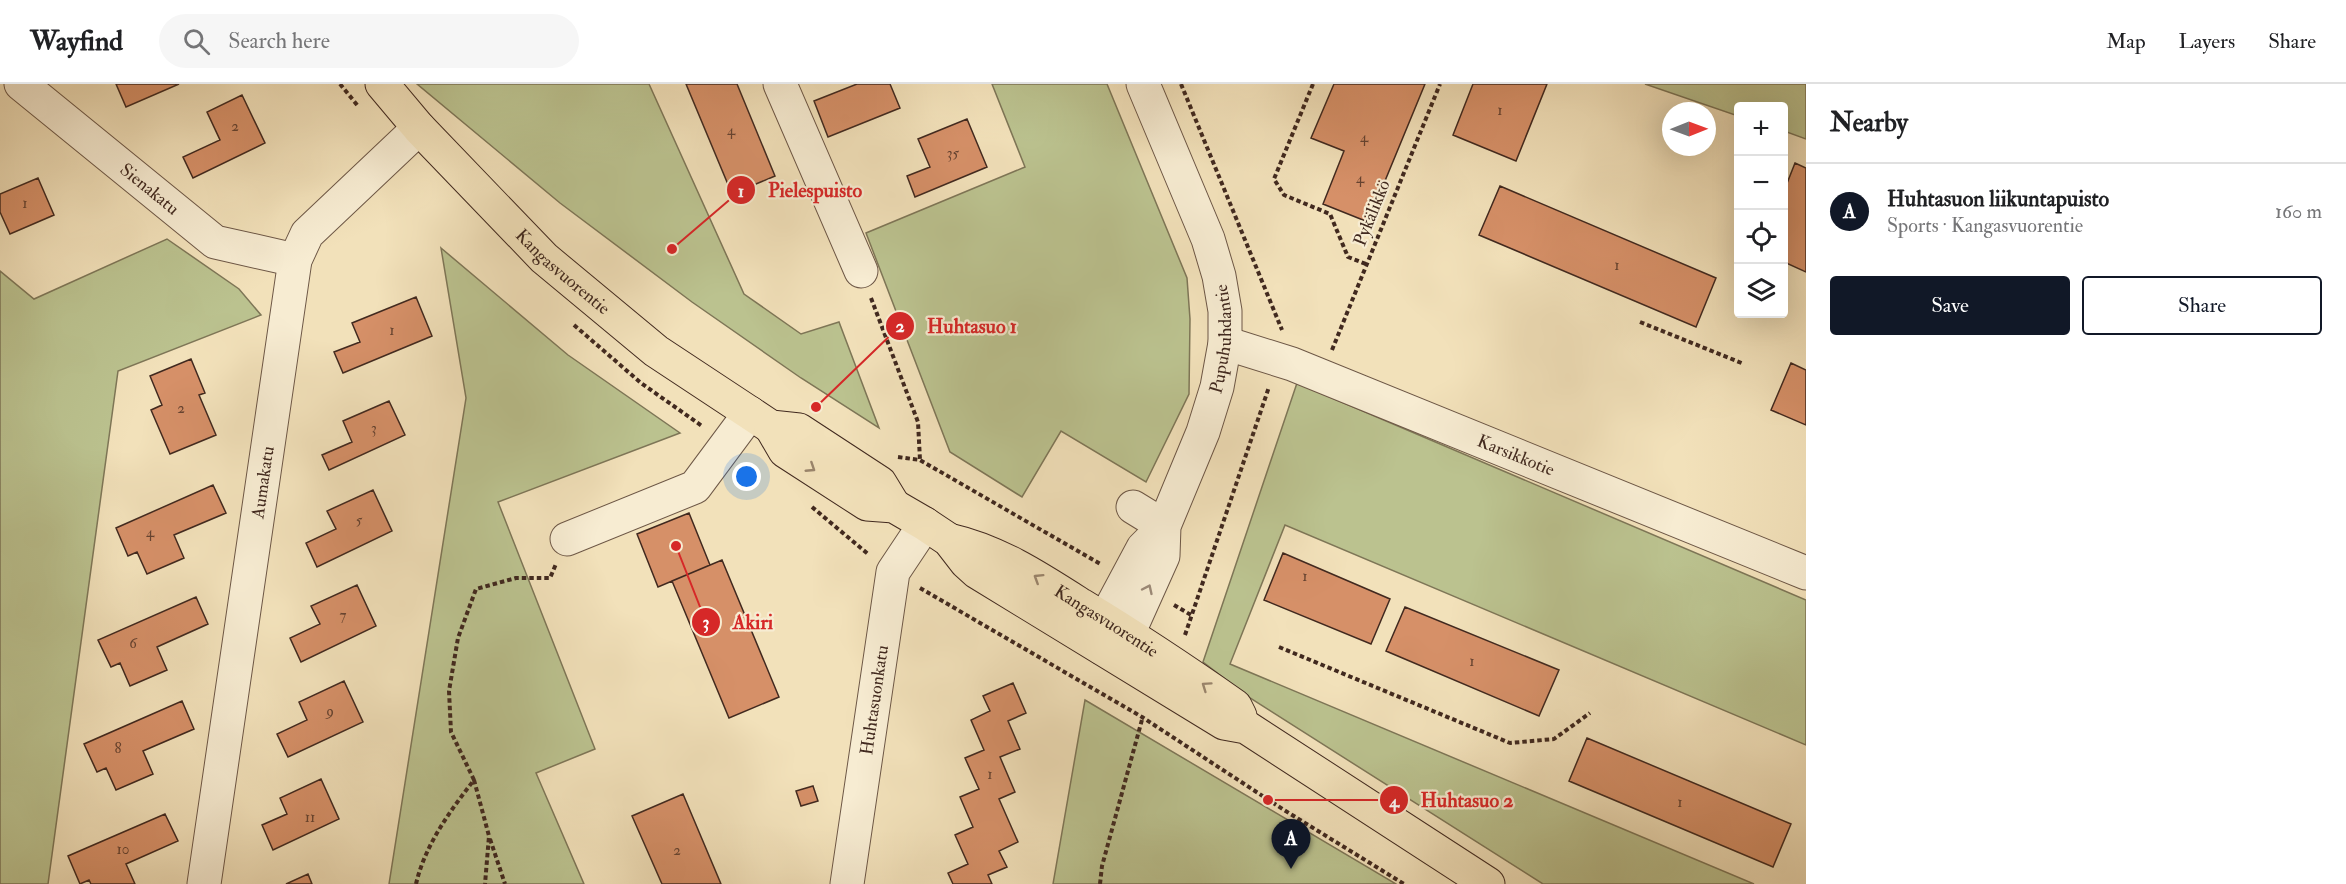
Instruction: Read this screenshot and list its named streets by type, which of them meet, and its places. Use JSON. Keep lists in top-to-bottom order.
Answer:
{
  "streets": {
    "main road": ["Kangasvuorentie"],
    "street": [
      "Sienakatu",
      "Pupuhuhdantie",
      "Karsikkotie",
      "Aumakatu",
      "Huhtasuonkatu"
    ],
    "path": ["Pykälikkö"]
  },
  "crossings": [
    ["Sienakatu", "Aumakatu"],
    ["Kangasvuorentie", "Pupuhuhdantie"],
    ["Kangasvuorentie", "Aumakatu"],
    ["Kangasvuorentie", "Huhtasuonkatu"],
    ["Pupuhuhdantie", "Karsikkotie"]
  ],
  "places": [
    "Pielespuisto",
    "Huhtasuo 1",
    "Akiri",
    "Huhtasuo 2"
  ],
  "house_numbers": [
    "1",
    "2",
    "4",
    "4",
    "35",
    "4",
    "1",
    "1",
    "1",
    "2",
    "3",
    "5",
    "4",
    "1",
    "7",
    "6",
    "1",
    "9",
    "8",
    "1",
    "1",
    "11",
    "10",
    "2"
  ],
  "north": "right",
  "page": {
    "header": "Wayfind",
    "search": "Search here",
    "nav": ["Map", "Layers", "Share"],
    "heading": "Nearby",
    "map_buttons": ["+", "−"],
    "list": [
      {
        "mark": "A",
        "name": "Huhtasuon liikuntapuisto",
        "note": "Sports · Kangasvuorentie",
        "value": "160 m"
      }
    ],
    "buttons": ["Save", "Share"],
    "pins": "A"
  }
}
